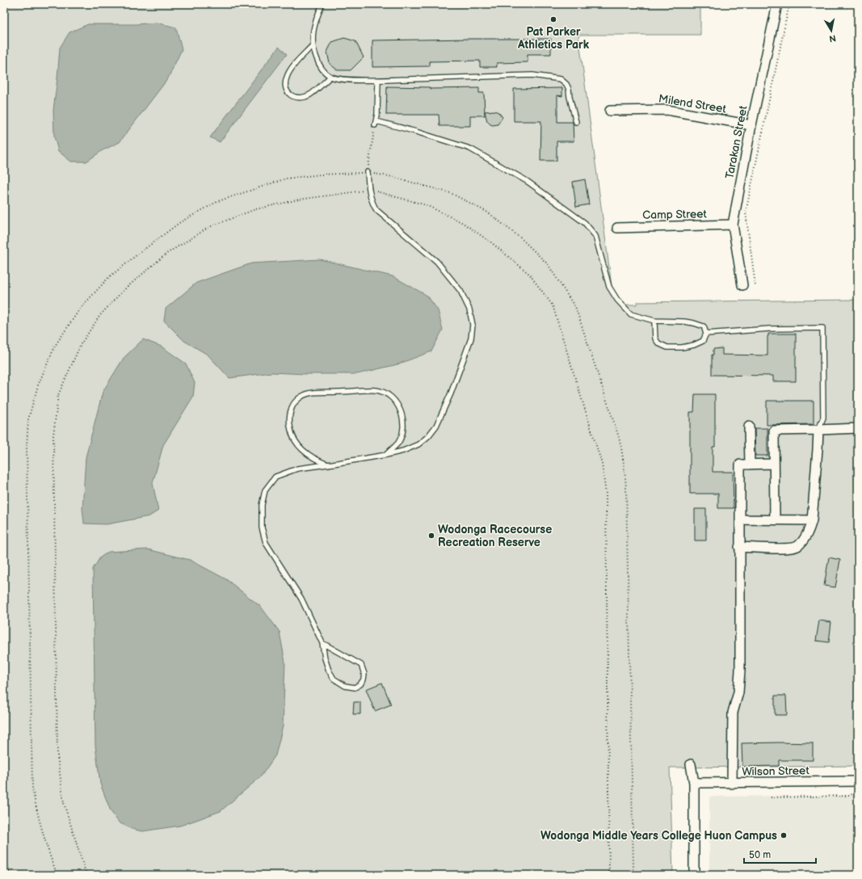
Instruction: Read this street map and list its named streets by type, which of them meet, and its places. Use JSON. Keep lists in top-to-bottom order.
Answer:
{
  "streets": {
    "street": [
      "Milend Street",
      "Tarakan Street",
      "Camp Street",
      "Wilson Street"
    ]
  },
  "crossings": [
    ["Milend Street", "Tarakan Street"],
    ["Tarakan Street", "Camp Street"]
  ],
  "places": ["Pat Parker Athletics Park", "Wodonga Racecourse Recreation Reserve", "Wodonga Middle Years College Huon Campus"],
  "scale_bar": "50 m",
  "north": "bottom"
}
